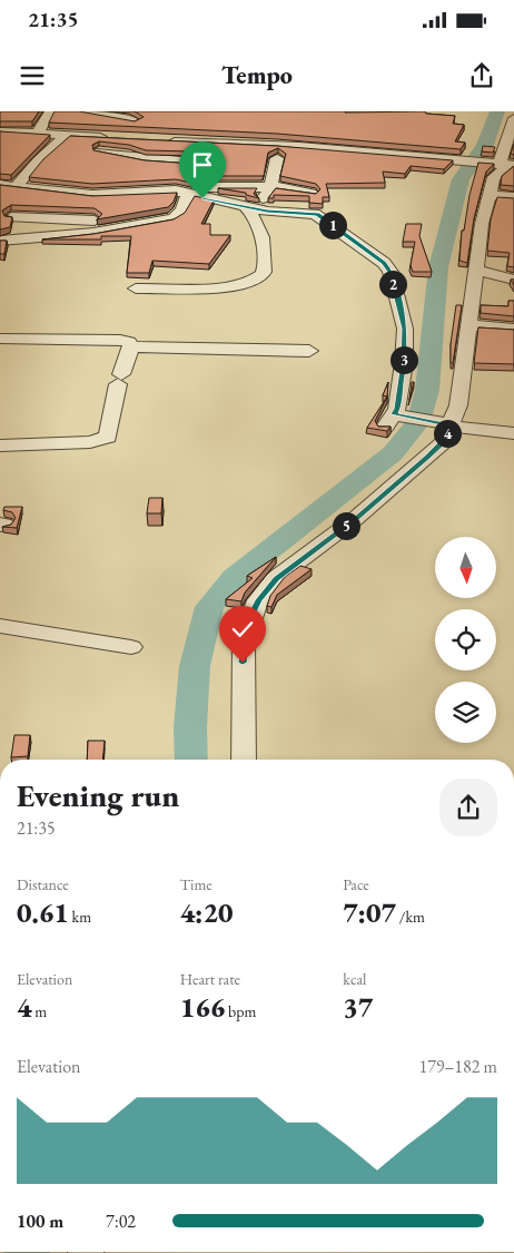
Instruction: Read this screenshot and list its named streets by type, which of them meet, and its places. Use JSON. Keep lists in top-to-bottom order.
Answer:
{
  "north": "bottom",
  "page": {
    "status": "21:35",
    "header": "Tempo",
    "pins": [
      "1",
      "2",
      "3",
      "4",
      "5"
    ],
    "heading": ["Evening run", "21:35"],
    "stats": [
      ["Distance", "0.61 km"],
      ["Time", "4:20"],
      ["Pace", "7:07 /km"],
      ["Elevation", "4 m"],
      ["Heart rate", "166 bpm"],
      ["kcal", "37"]
    ],
    "chart": ["Elevation", "179–182 m"],
    "list": [
      {
        "name": "100 m",
        "note": "7:02"
      }
    ]
  }
}
